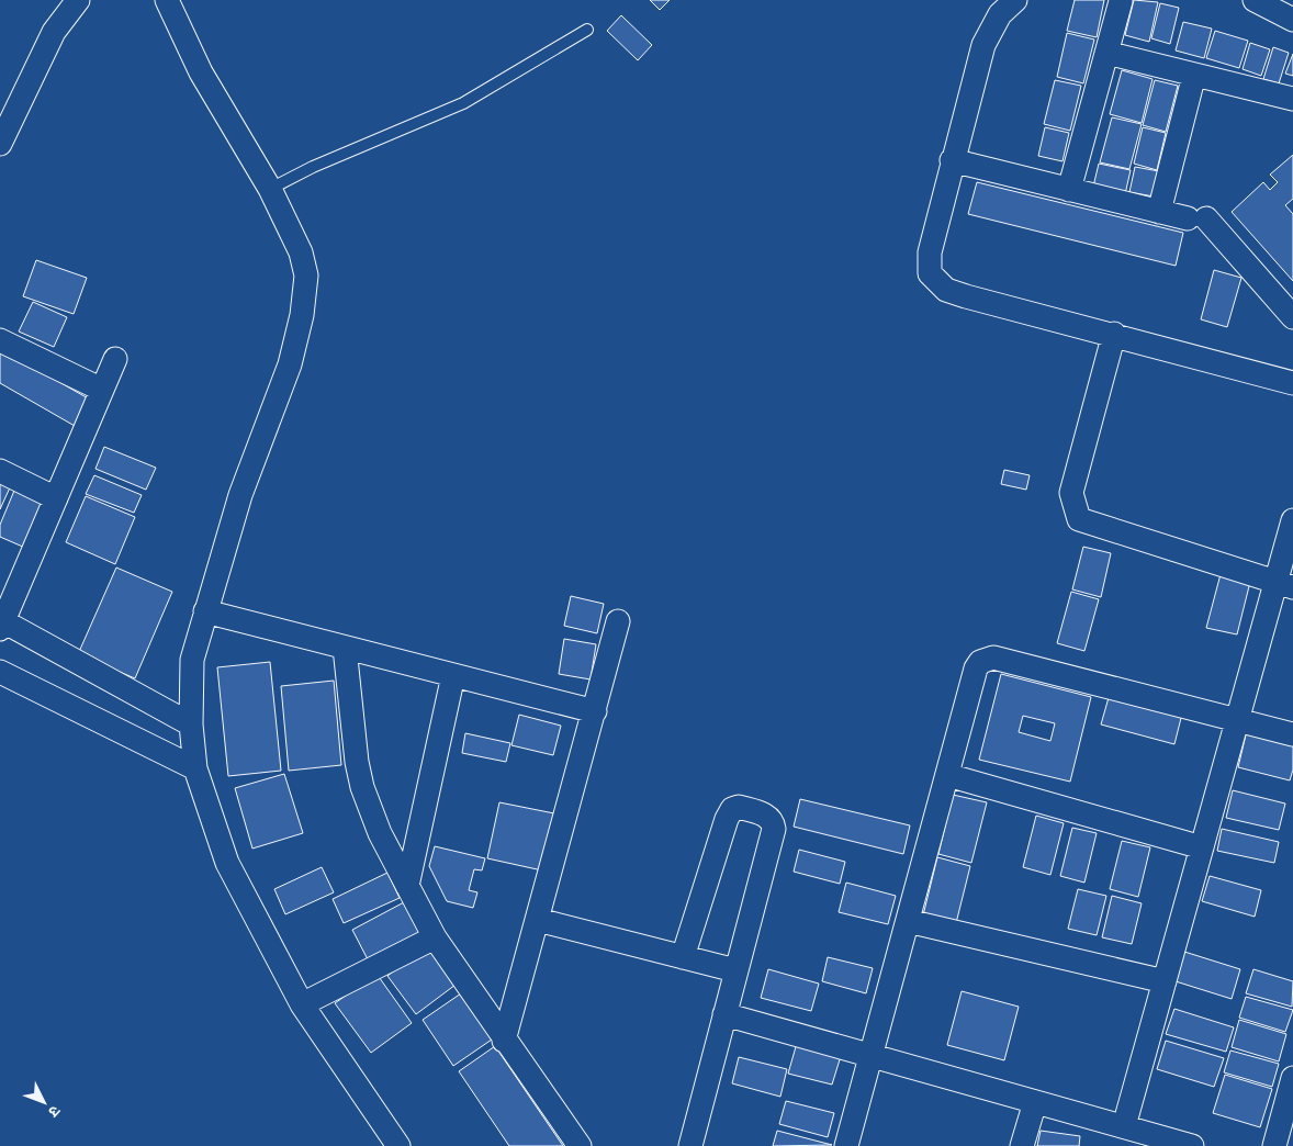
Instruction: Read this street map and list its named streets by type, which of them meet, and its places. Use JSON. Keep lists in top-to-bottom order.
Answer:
{
  "north": "bottom right"
}
